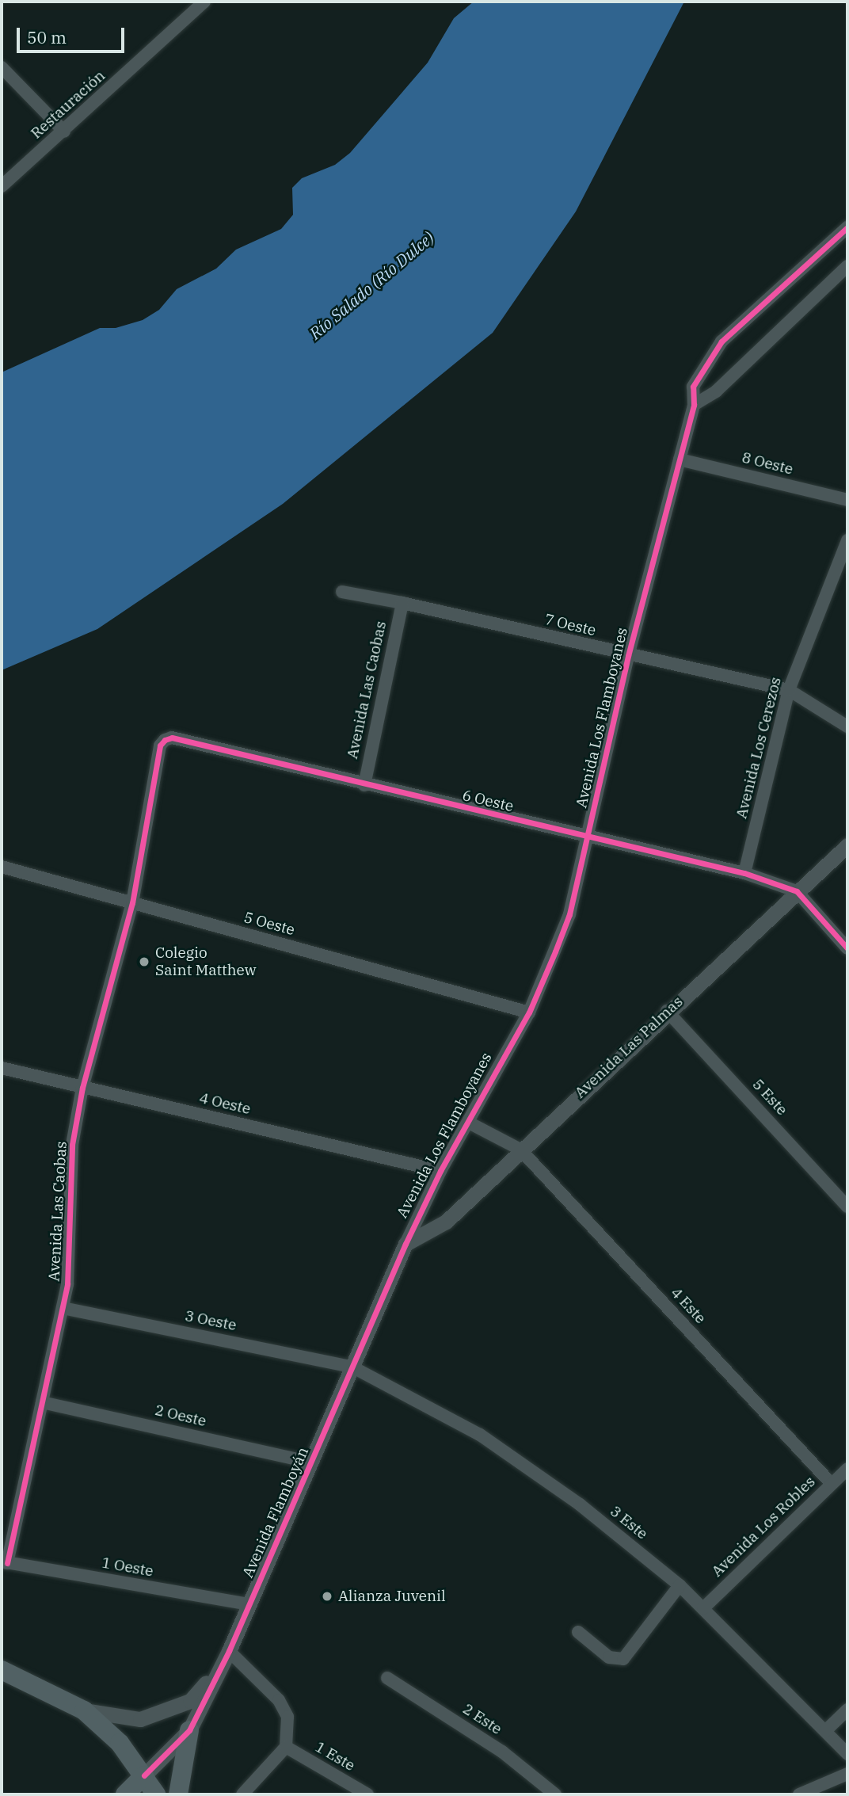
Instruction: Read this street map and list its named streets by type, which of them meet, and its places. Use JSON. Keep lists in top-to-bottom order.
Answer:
{
  "streets": {
    "street": [
      "Restauración",
      "8 Oeste",
      "7 Oeste",
      "Avenida Las Caobas",
      "Avenida Los Flamboyanes",
      "Avenida Los Cerezos",
      "6 Oeste",
      "5 Oeste",
      "Avenida Las Palmas",
      "5 Este",
      "4 Oeste",
      "4 Este",
      "3 Oeste",
      "2 Oeste",
      "Avenida Flamboyán",
      "3 Este",
      "Avenida Los Robles",
      "1 Oeste",
      "2 Este",
      "1 Este"
    ]
  },
  "crossings": [
    ["8 Oeste", "Avenida Los Flamboyanes"],
    ["7 Oeste", "Avenida Las Caobas"],
    ["7 Oeste", "Avenida Los Flamboyanes"],
    ["7 Oeste", "Avenida Los Cerezos"],
    ["Avenida Las Caobas", "6 Oeste"],
    ["Avenida Las Caobas", "5 Oeste"],
    ["Avenida Las Caobas", "4 Oeste"],
    ["Avenida Las Caobas", "3 Oeste"],
    ["Avenida Las Caobas", "2 Oeste"],
    ["Avenida Las Caobas", "1 Oeste"],
    ["Avenida Los Flamboyanes", "6 Oeste"],
    ["Avenida Los Flamboyanes", "5 Oeste"],
    ["Avenida Los Flamboyanes", "Avenida Las Palmas"],
    ["Avenida Los Flamboyanes", "4 Oeste"],
    ["Avenida Los Flamboyanes", "4 Este"],
    ["Avenida Los Flamboyanes", "Avenida Flamboyán"],
    ["Avenida Los Cerezos", "6 Oeste"],
    ["6 Oeste", "Avenida Las Palmas"],
    ["Avenida Las Palmas", "5 Este"],
    ["Avenida Las Palmas", "4 Este"],
    ["Avenida Las Palmas", "Avenida Flamboyán"],
    ["4 Este", "Avenida Los Robles"],
    ["3 Oeste", "Avenida Flamboyán"],
    ["3 Oeste", "3 Este"],
    ["2 Oeste", "Avenida Flamboyán"],
    ["Avenida Flamboyán", "3 Este"],
    ["Avenida Flamboyán", "1 Oeste"],
    ["3 Este", "Avenida Los Robles"]
  ],
  "water": ["Río Salado (Río Dulce)"],
  "places": ["Colegio Saint Matthew", "Alianza Juvenil"],
  "scale_bar": "50 m"
}
